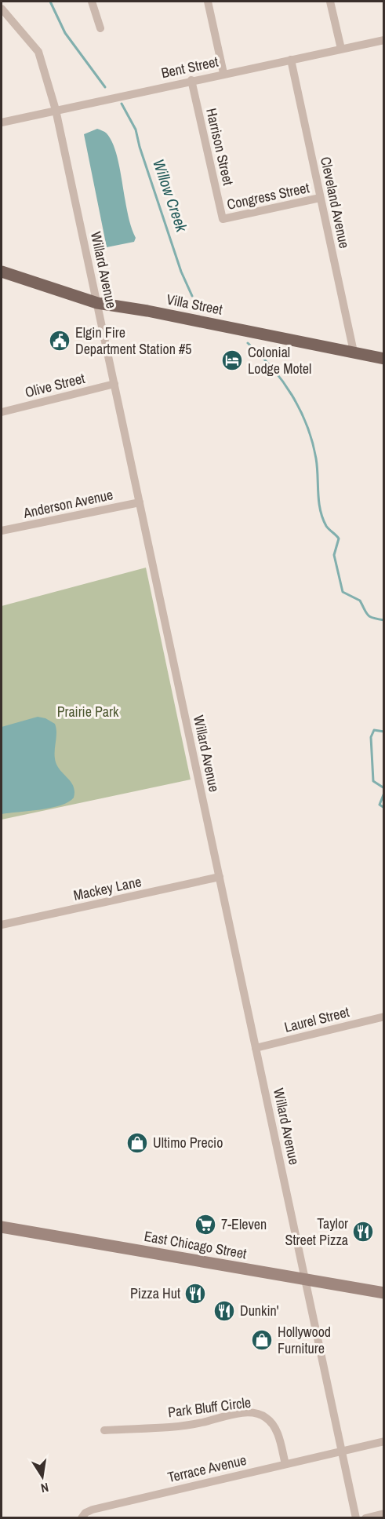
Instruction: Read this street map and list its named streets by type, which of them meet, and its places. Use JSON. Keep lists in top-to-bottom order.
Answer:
{
  "streets": {
    "main road": ["Villa Street", "East Chicago Street"],
    "street": [
      "Bent Street",
      "Harrison Street",
      "Congress Street",
      "Cleveland Avenue",
      "Willard Avenue",
      "Olive Street",
      "Anderson Avenue",
      "Mackey Lane",
      "Laurel Street",
      "Park Bluff Circle",
      "Terrace Avenue"
    ]
  },
  "crossings": [
    ["Bent Street", "Harrison Street"],
    ["Bent Street", "Cleveland Avenue"],
    ["Bent Street", "Willard Avenue"],
    ["Harrison Street", "Congress Street"],
    ["Congress Street", "Cleveland Avenue"],
    ["Cleveland Avenue", "Villa Street"],
    ["Willard Avenue", "Villa Street"],
    ["Willard Avenue", "Olive Street"],
    ["Willard Avenue", "Anderson Avenue"],
    ["Willard Avenue", "Mackey Lane"],
    ["Willard Avenue", "Laurel Street"],
    ["Willard Avenue", "East Chicago Street"],
    ["Willard Avenue", "Terrace Avenue"],
    ["Park Bluff Circle", "Terrace Avenue"]
  ],
  "water": ["Willow Creek"],
  "parks": ["Prairie Park"],
  "places": {
    "public building": ["Elgin Fire Department Station #5"],
    "hotel": ["Colonial Lodge Motel"],
    "shop": ["Ultimo Precio", "Hollywood Furniture"],
    "supermarket": ["7-Eleven"],
    "restaurant": ["Taylor Street Pizza", "Pizza Hut", "Dunkin'"]
  },
  "north": "bottom"
}
